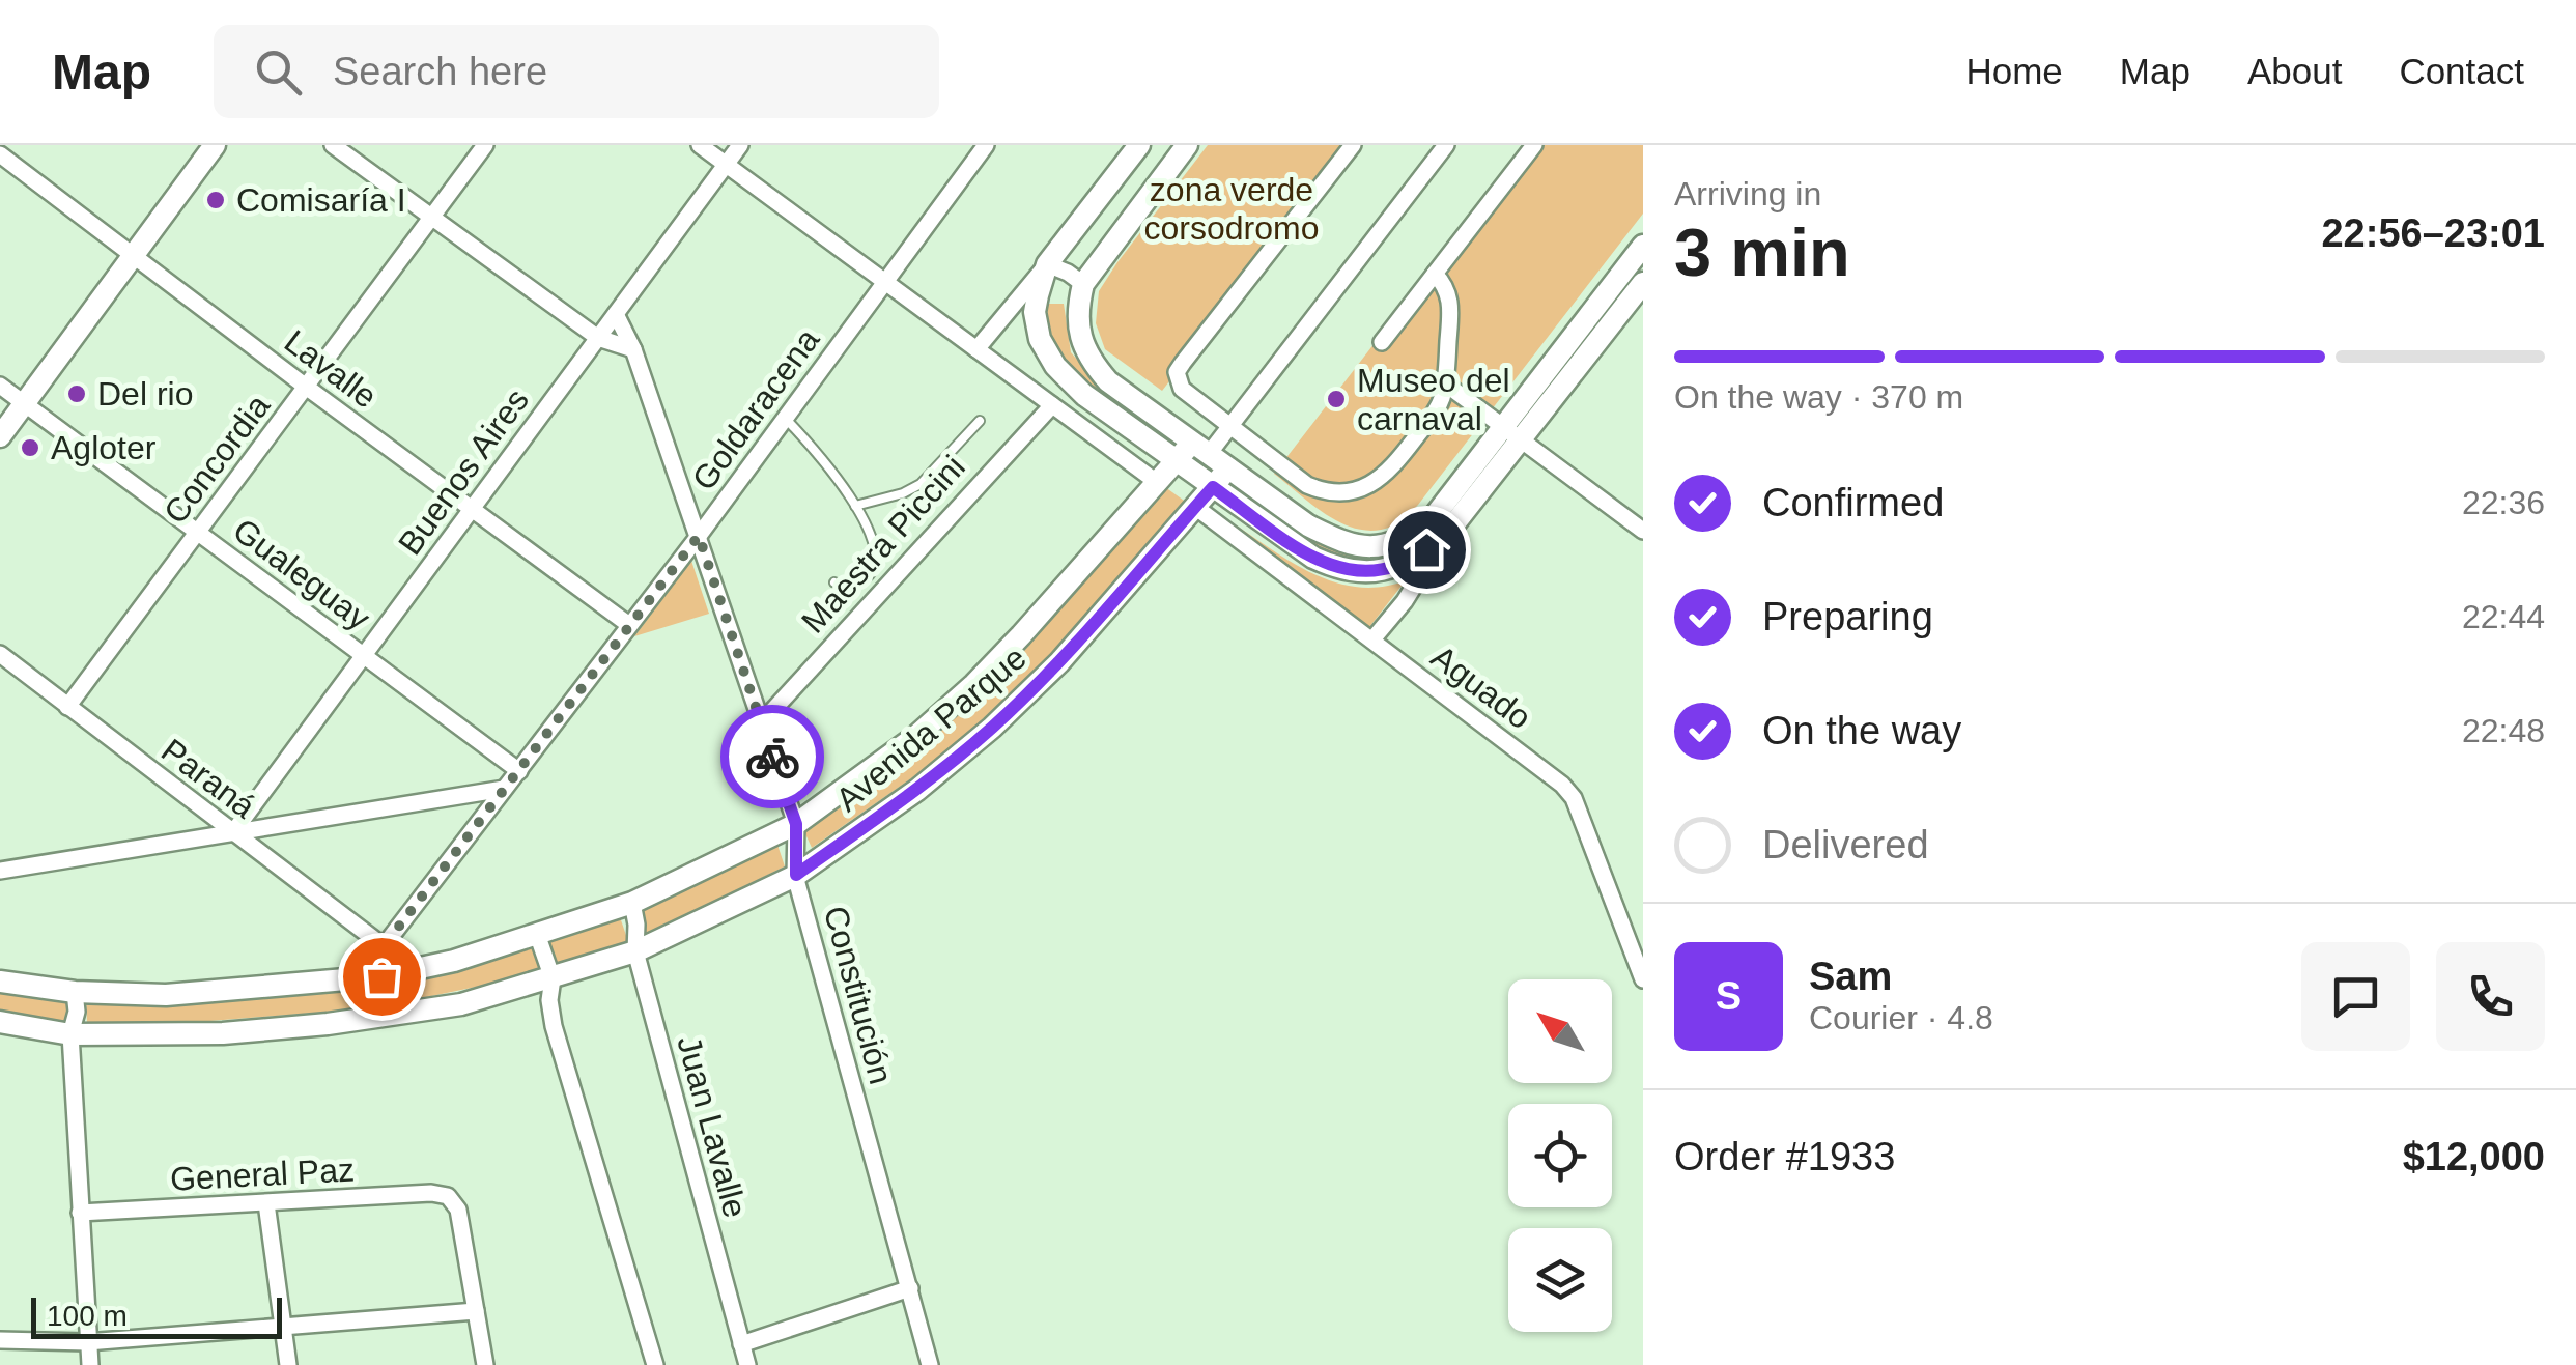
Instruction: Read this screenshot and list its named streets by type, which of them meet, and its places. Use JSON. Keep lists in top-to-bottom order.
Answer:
{
  "streets": {
    "main road": ["Avenida Parque"],
    "street": [
      "Lavalle",
      "Goldaracena",
      "Concordia",
      "Buenos Aires",
      "Maestra Piccini",
      "Gualeguay",
      "Aguado",
      "Paraná",
      "Constitución",
      "Juan Lavalle",
      "General Paz"
    ]
  },
  "crossings": [
    ["Lavalle", "Goldaracena"],
    ["Lavalle", "Concordia"],
    ["Lavalle", "Buenos Aires"],
    ["Goldaracena", "Gualeguay"],
    ["Goldaracena", "Paraná"],
    ["Goldaracena", "Constitución"],
    ["Concordia", "Gualeguay"],
    ["Concordia", "Paraná"],
    ["Buenos Aires", "Gualeguay"],
    ["Buenos Aires", "Paraná"],
    ["Buenos Aires", "Constitución"],
    ["Maestra Piccini", "Constitución"],
    ["Aguado", "Avenida Parque"],
    ["Avenida Parque", "Constitución"],
    ["Avenida Parque", "Juan Lavalle"]
  ],
  "parks": ["zona verde corsodromo"],
  "places": [
    "Comisaría I",
    "Del rio",
    "Museo del carnaval",
    "Agloter"
  ],
  "scale_bar": "100 m",
  "north": "top left",
  "page": {
    "header": "Map",
    "search": "Search here",
    "nav": [
      "Home",
      "Map",
      "About",
      "Contact"
    ],
    "heading": ["3 min", "Arriving in", "22:56–23:01"],
    "panel": [
      "Sam",
      "Courier · 4.8",
      "Order #1933",
      "$12,000"
    ],
    "bar": "On the way · 370 m",
    "list": [
      ["Confirmed", "22:36"],
      ["Preparing", "22:44"],
      ["On the way", "22:48"],
      "Delivered"
    ],
    "round": "S",
    "scale": "100 m"
  }
}
